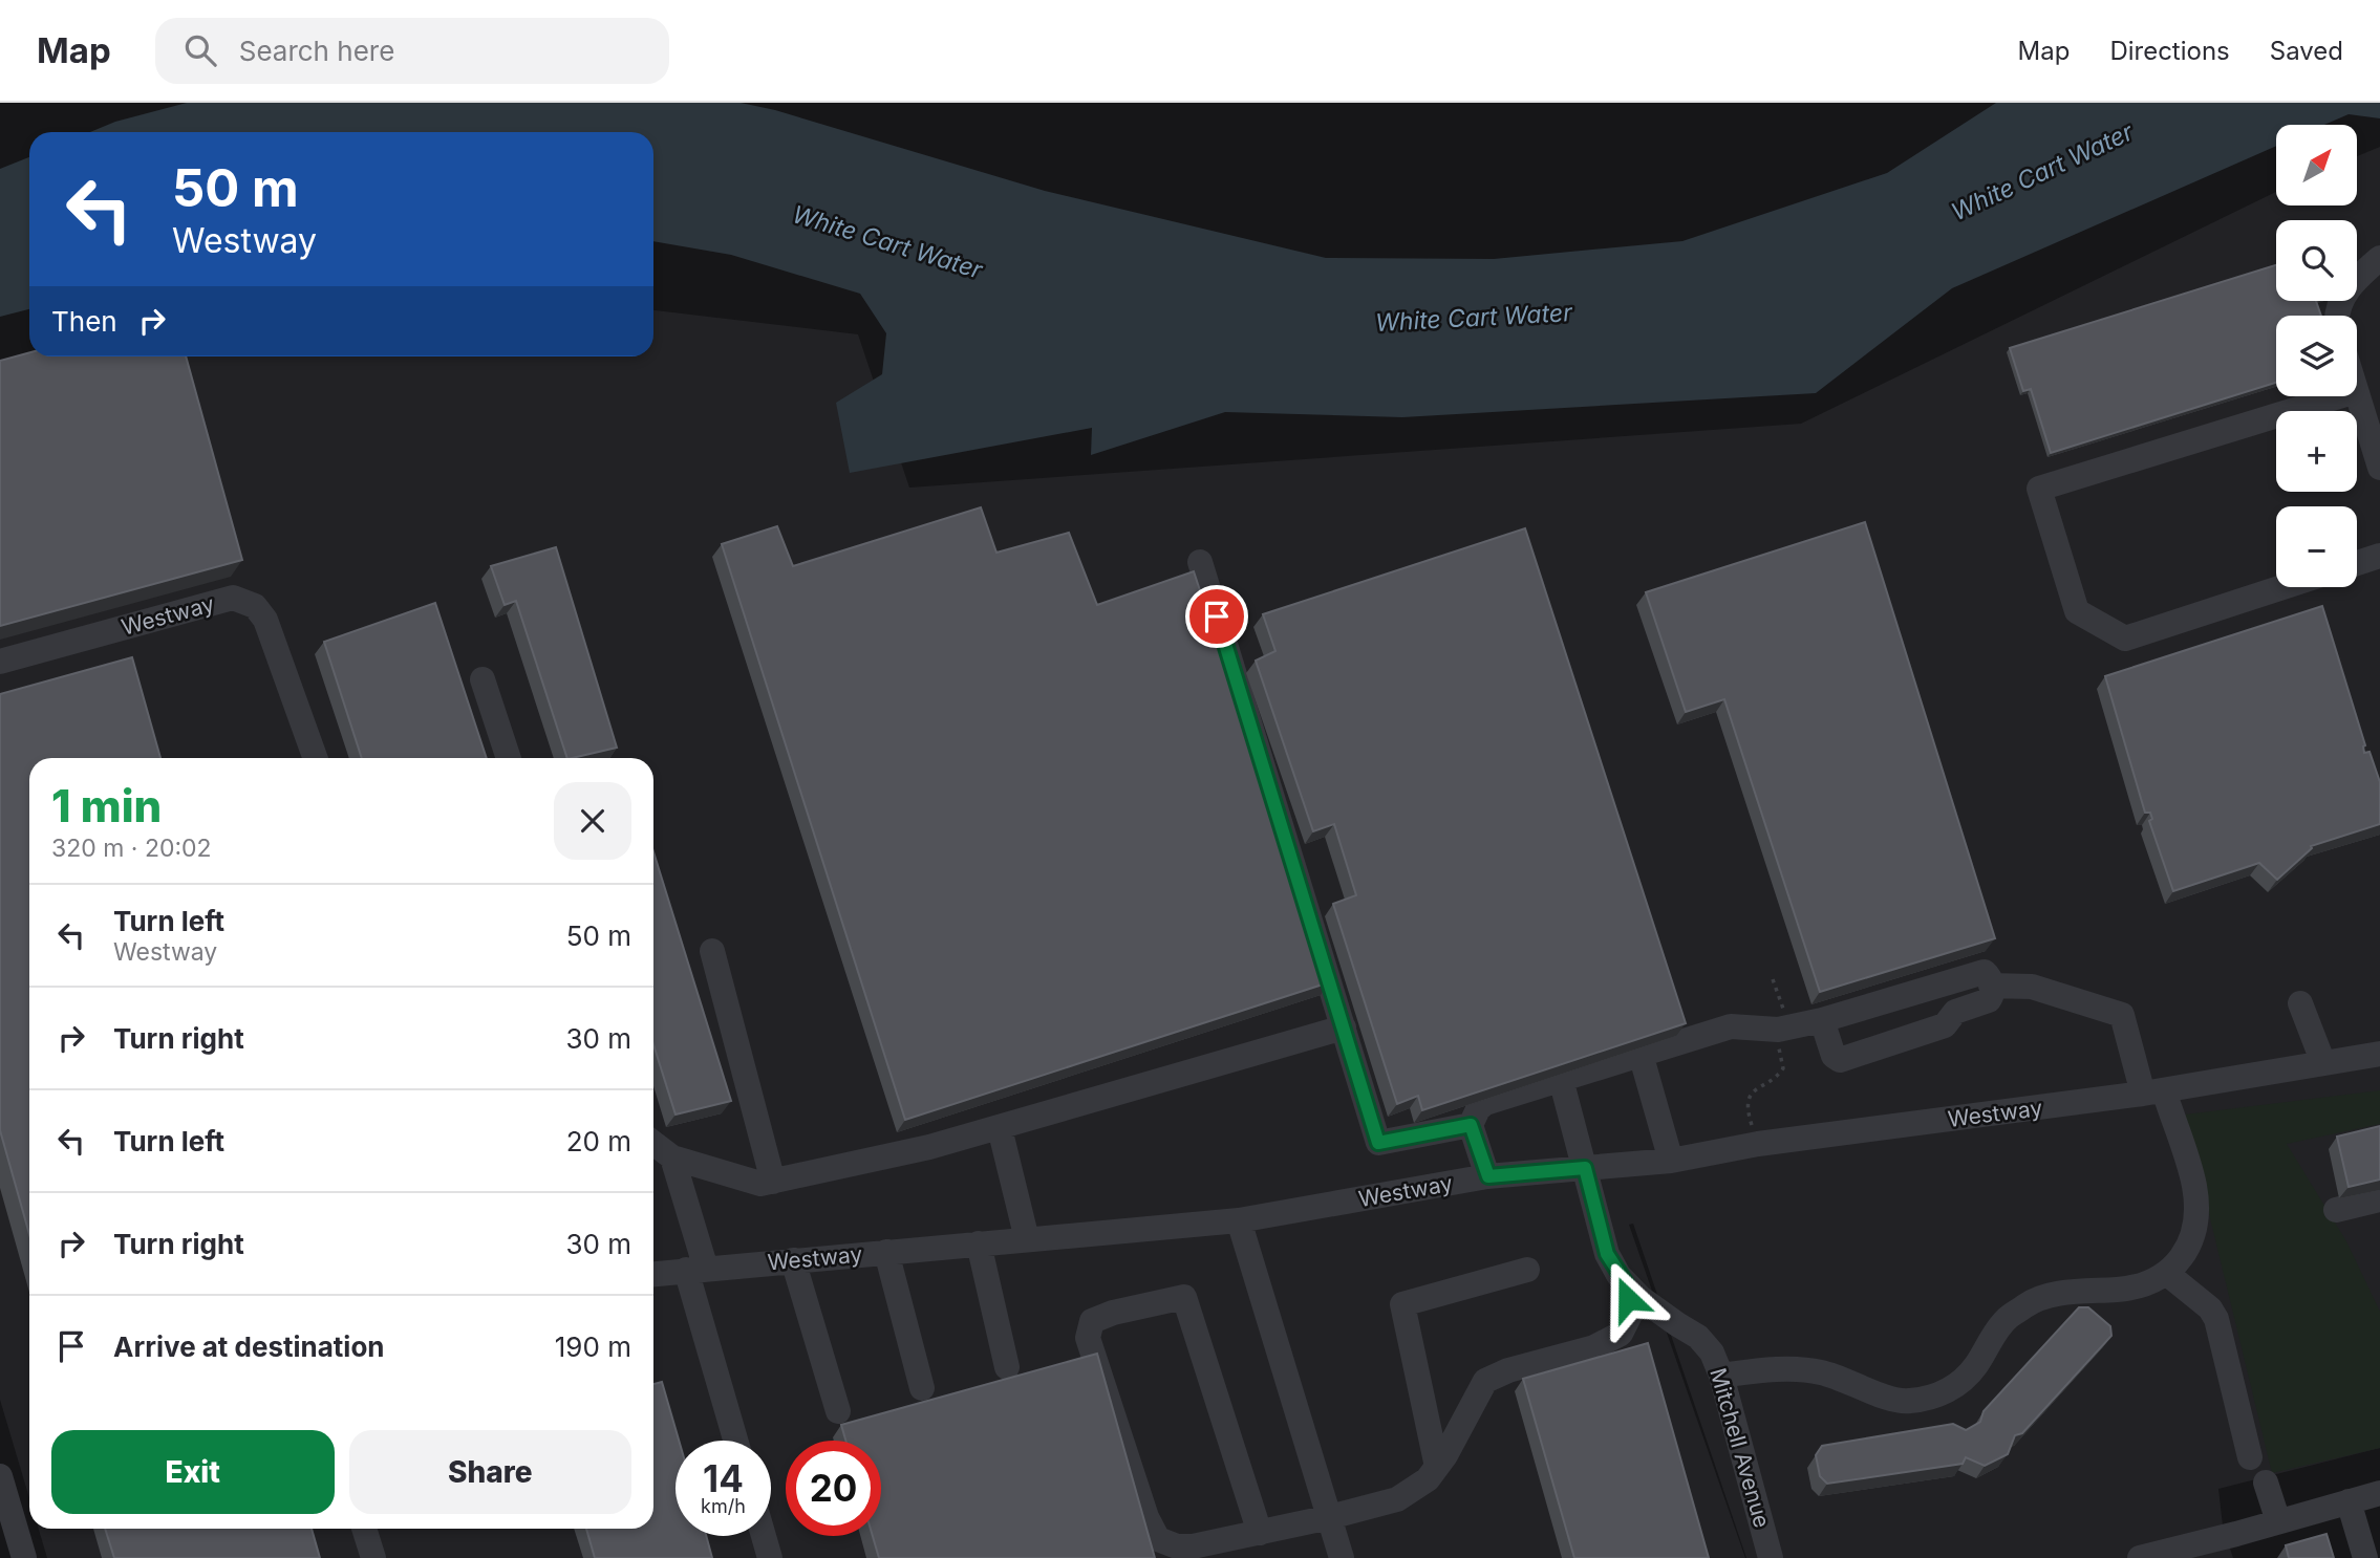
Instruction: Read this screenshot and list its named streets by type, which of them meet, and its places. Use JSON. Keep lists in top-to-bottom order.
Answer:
{
  "streets": {
    "street": ["Westway", "Mitchell Avenue"]
  },
  "crossings": [
    ["Westway", "Mitchell Avenue"]
  ],
  "water": ["White Cart Water"],
  "north": "top right",
  "page": {
    "header": "Map",
    "search": "Search here",
    "nav": ["Map", "Directions", "Saved"],
    "map_buttons": ["+", "−"],
    "turn": ["50 m", "Westway"],
    "then": "Then",
    "heading": ["1 min", "320 m · 20:02"],
    "list": [
      {
        "name": "Turn left",
        "note": "Westway",
        "value": "50 m"
      },
      {
        "name": "Turn right",
        "value": "30 m"
      },
      {
        "name": "Turn left",
        "value": "20 m"
      },
      {
        "name": "Turn right",
        "value": "30 m"
      },
      {
        "name": "Arrive at destination",
        "value": "190 m"
      }
    ],
    "buttons": ["Exit", "Share"],
    "speed": "14 km/h",
    "limit": "20"
  }
}
